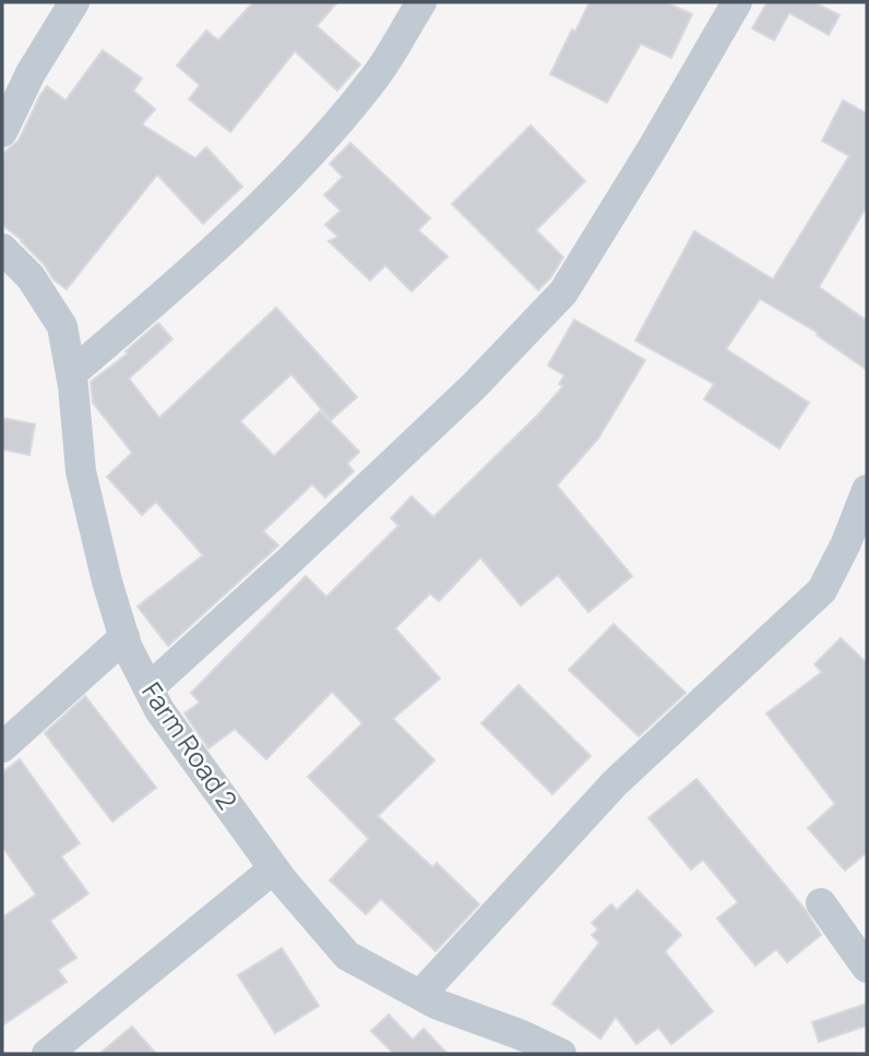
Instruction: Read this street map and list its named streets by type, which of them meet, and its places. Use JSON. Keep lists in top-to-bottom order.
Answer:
{
  "streets": {
    "street": ["Farm Road 2"]
  }
}
